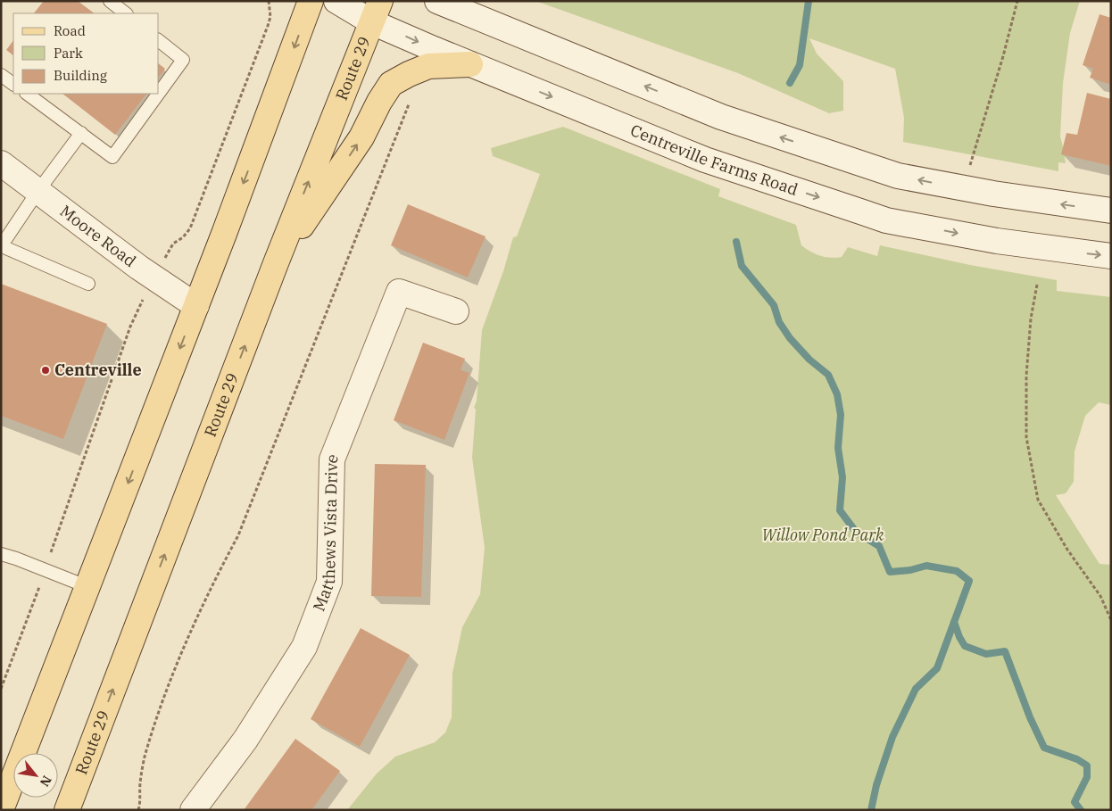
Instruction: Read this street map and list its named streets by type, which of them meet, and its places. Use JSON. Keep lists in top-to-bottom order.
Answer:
{
  "streets": {
    "main road": ["Route 29"],
    "street": ["Centreville Farms Road", "Moore Road", "Matthews Vista Drive"]
  },
  "crossings": [
    ["Route 29", "Centreville Farms Road"]
  ],
  "parks": ["Willow Pond Park"],
  "places": ["Centreville"],
  "legend": ["Road", "Park", "Building"],
  "north": "bottom right"
}
